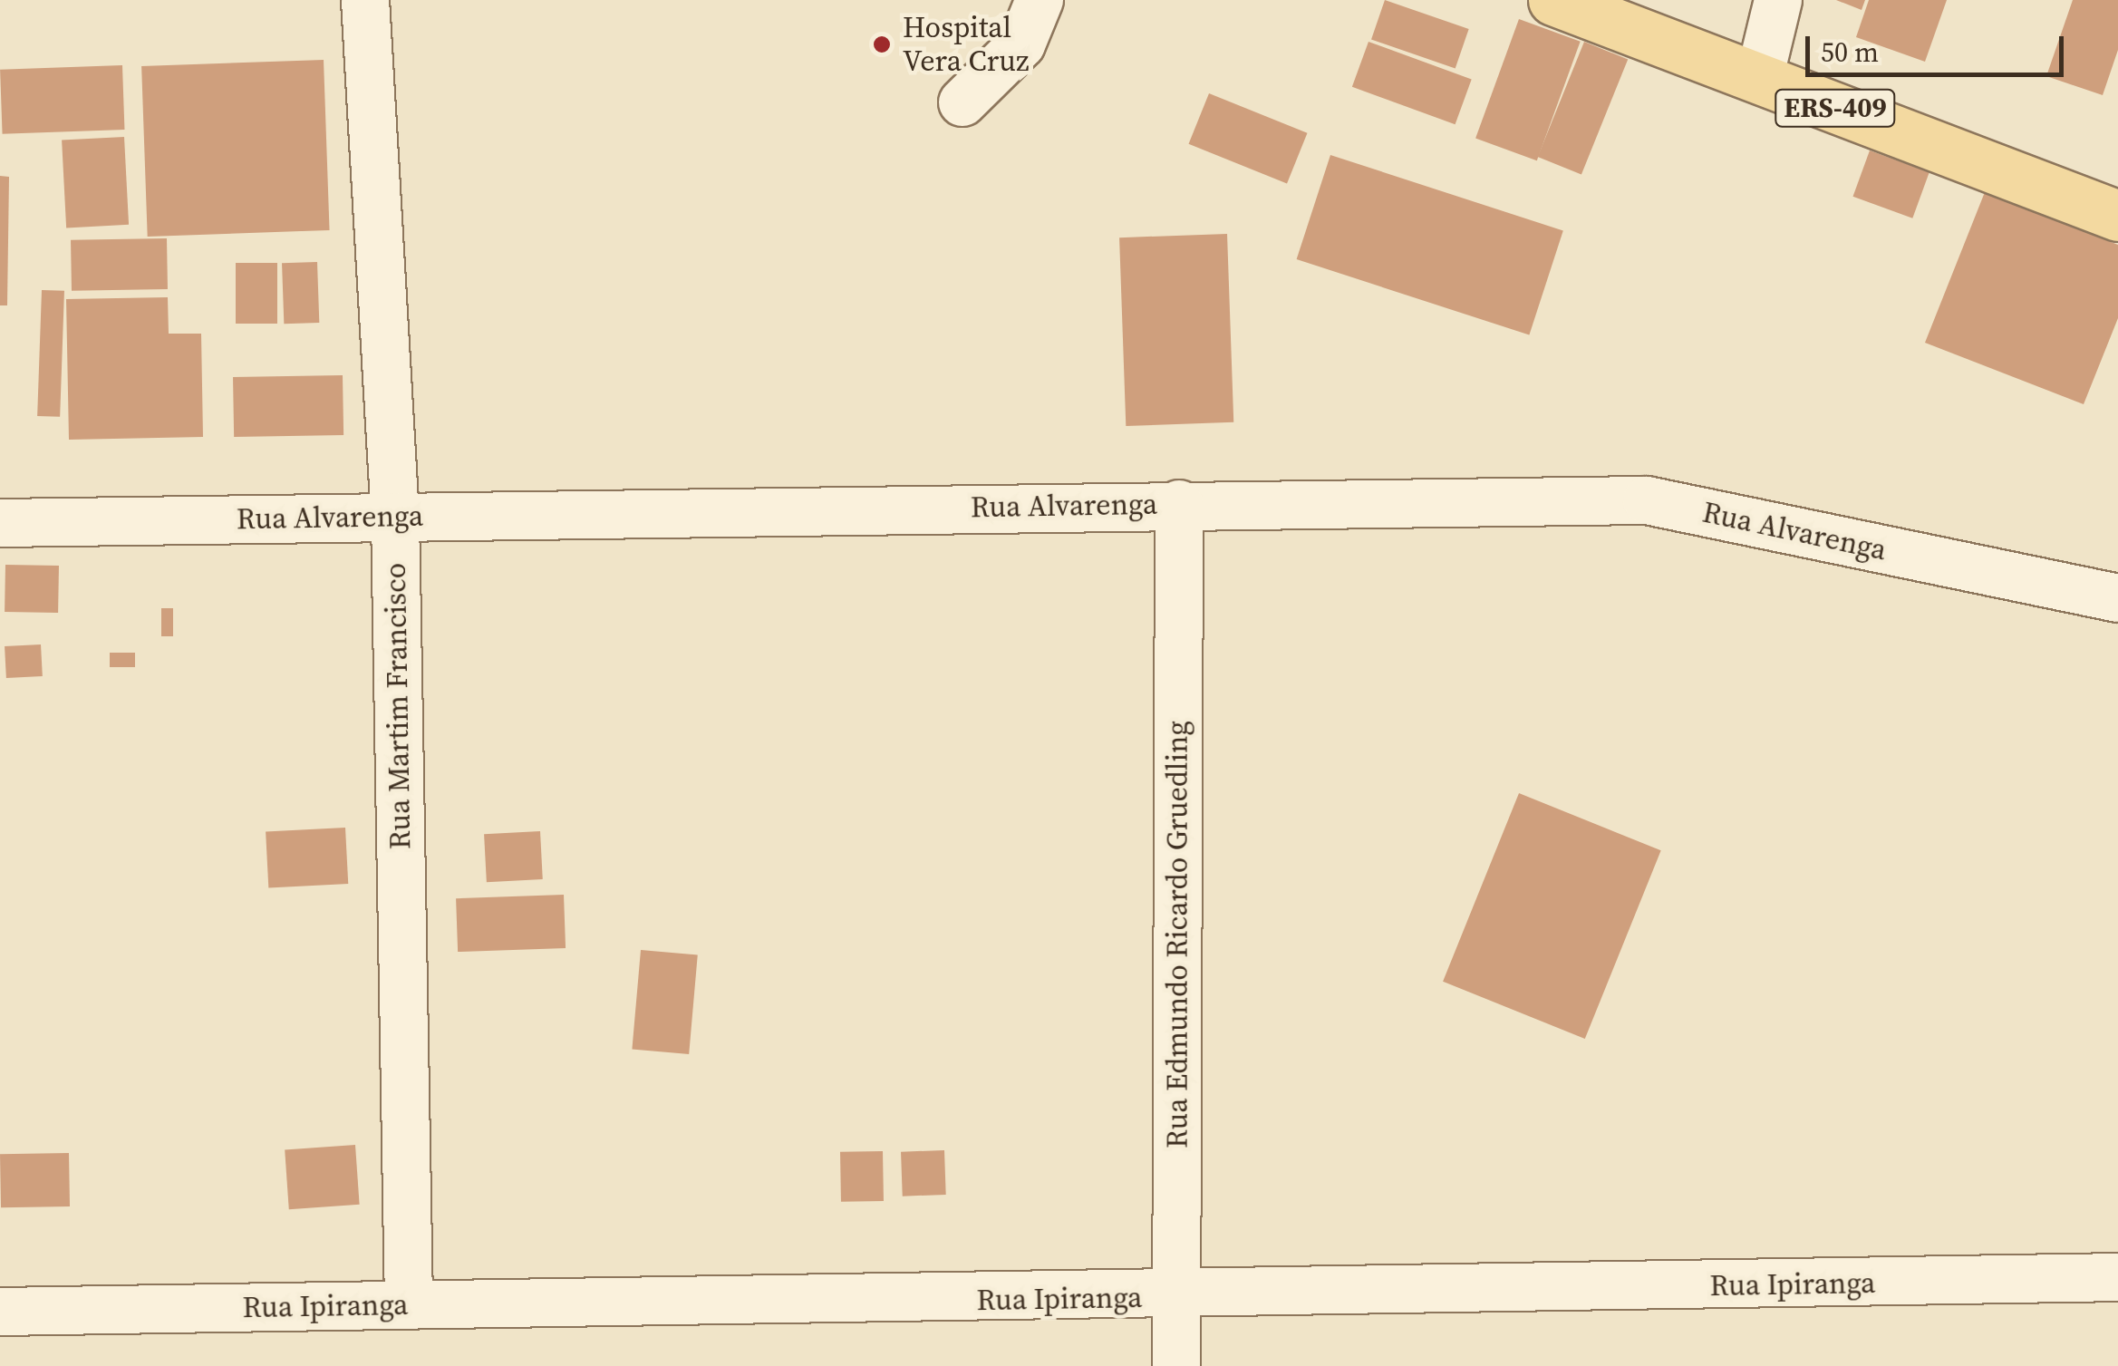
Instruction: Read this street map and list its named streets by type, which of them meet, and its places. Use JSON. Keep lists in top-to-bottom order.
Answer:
{
  "streets": {
    "main road": ["ERS-409"],
    "street": [
      "Rua Alvarenga",
      "Rua Martim Francisco",
      "Rua Edmundo Ricardo Gruedling",
      "Rua Ipiranga"
    ]
  },
  "crossings": [
    ["Rua Alvarenga", "Rua Martim Francisco"],
    ["Rua Alvarenga", "Rua Edmundo Ricardo Gruedling"],
    ["Rua Martim Francisco", "Rua Ipiranga"],
    ["Rua Edmundo Ricardo Gruedling", "Rua Ipiranga"]
  ],
  "places": ["Hospital Vera Cruz"],
  "scale_bar": "50 m"
}
